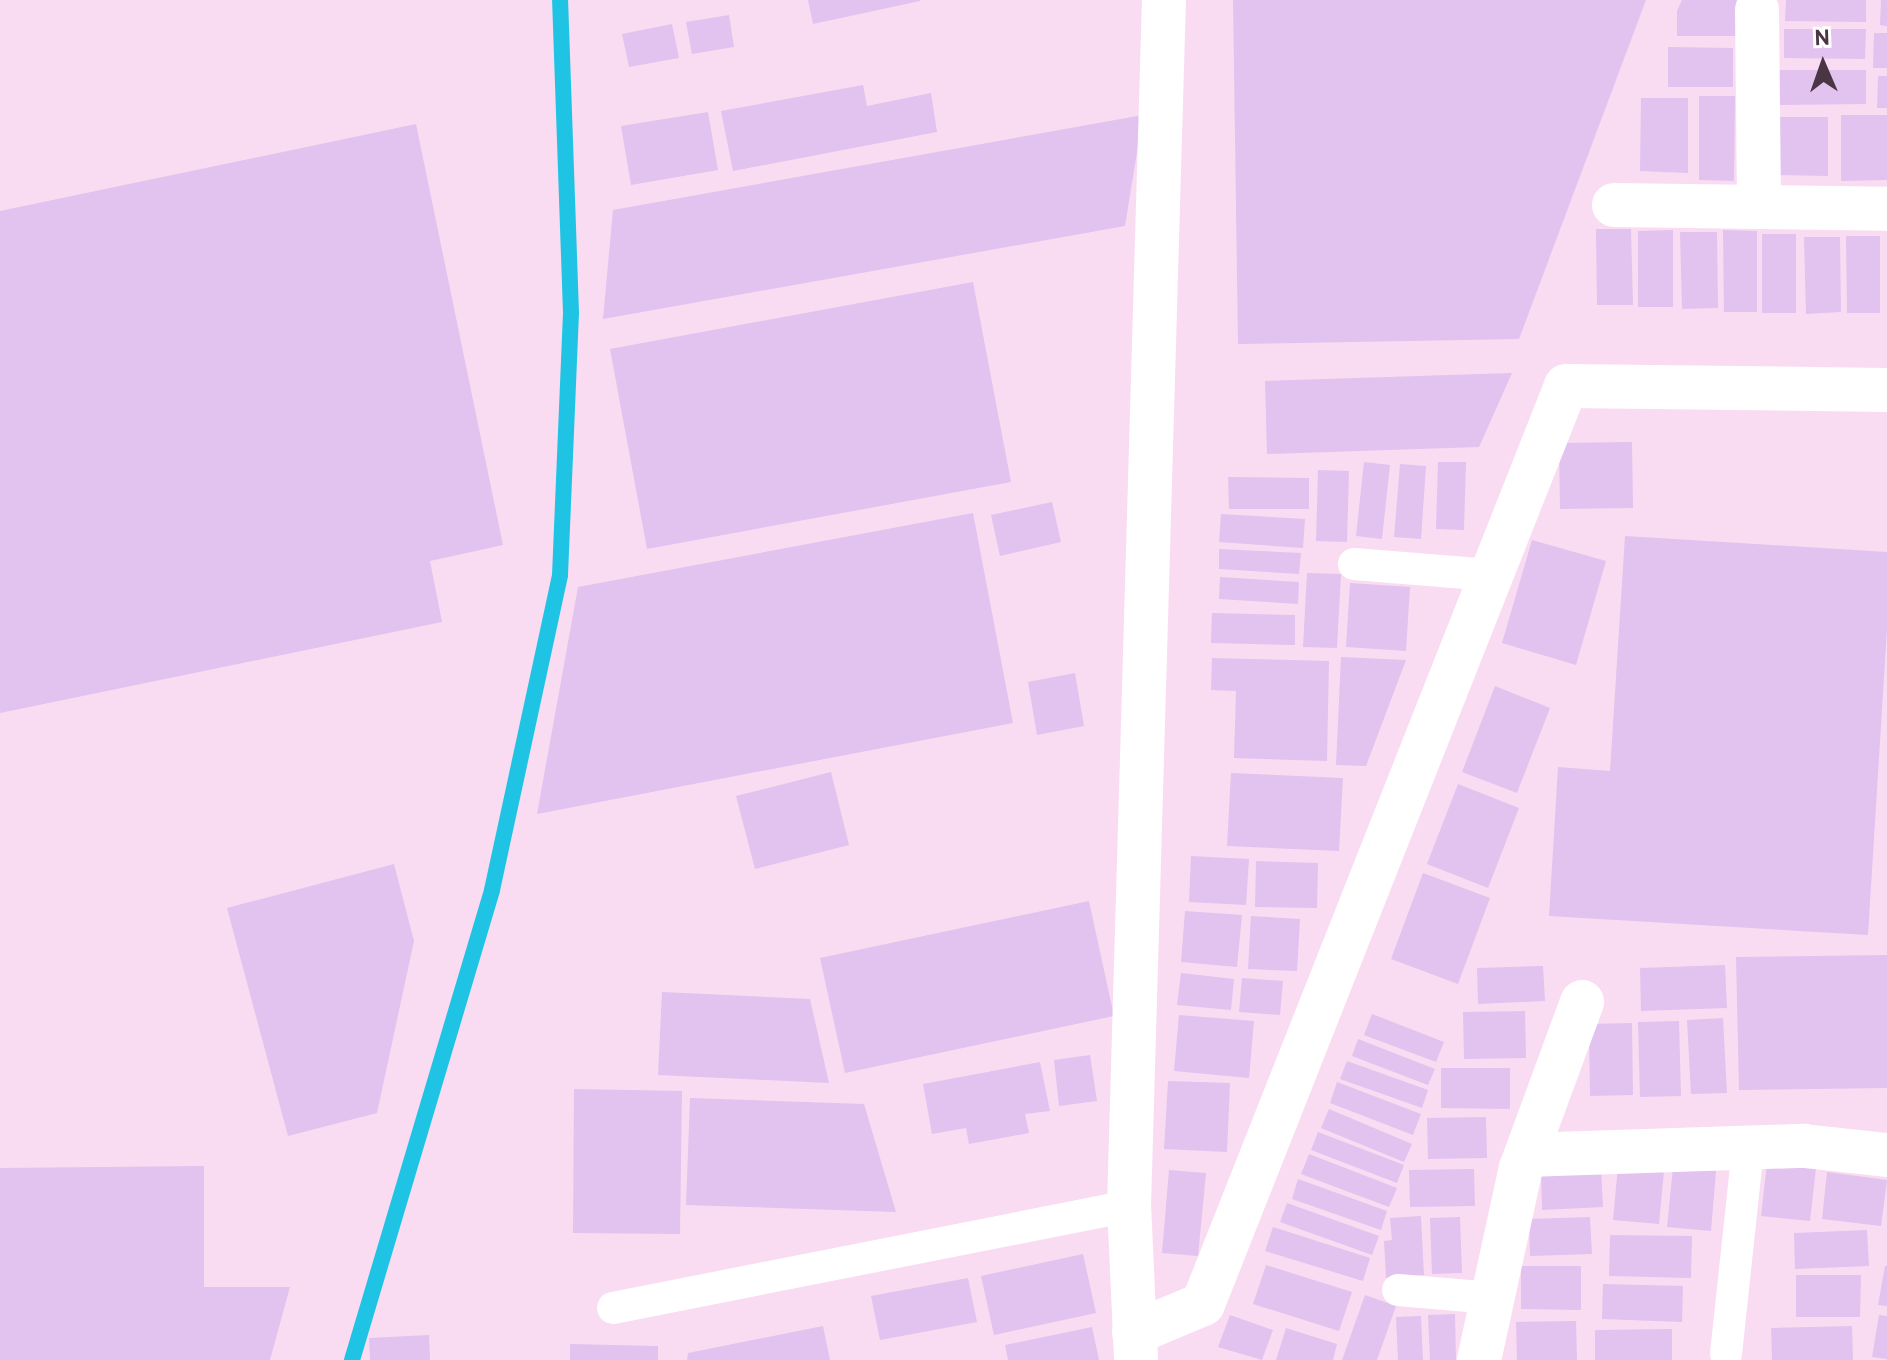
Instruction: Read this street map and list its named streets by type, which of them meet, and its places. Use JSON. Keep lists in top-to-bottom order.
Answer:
{
  "north": "top"
}
